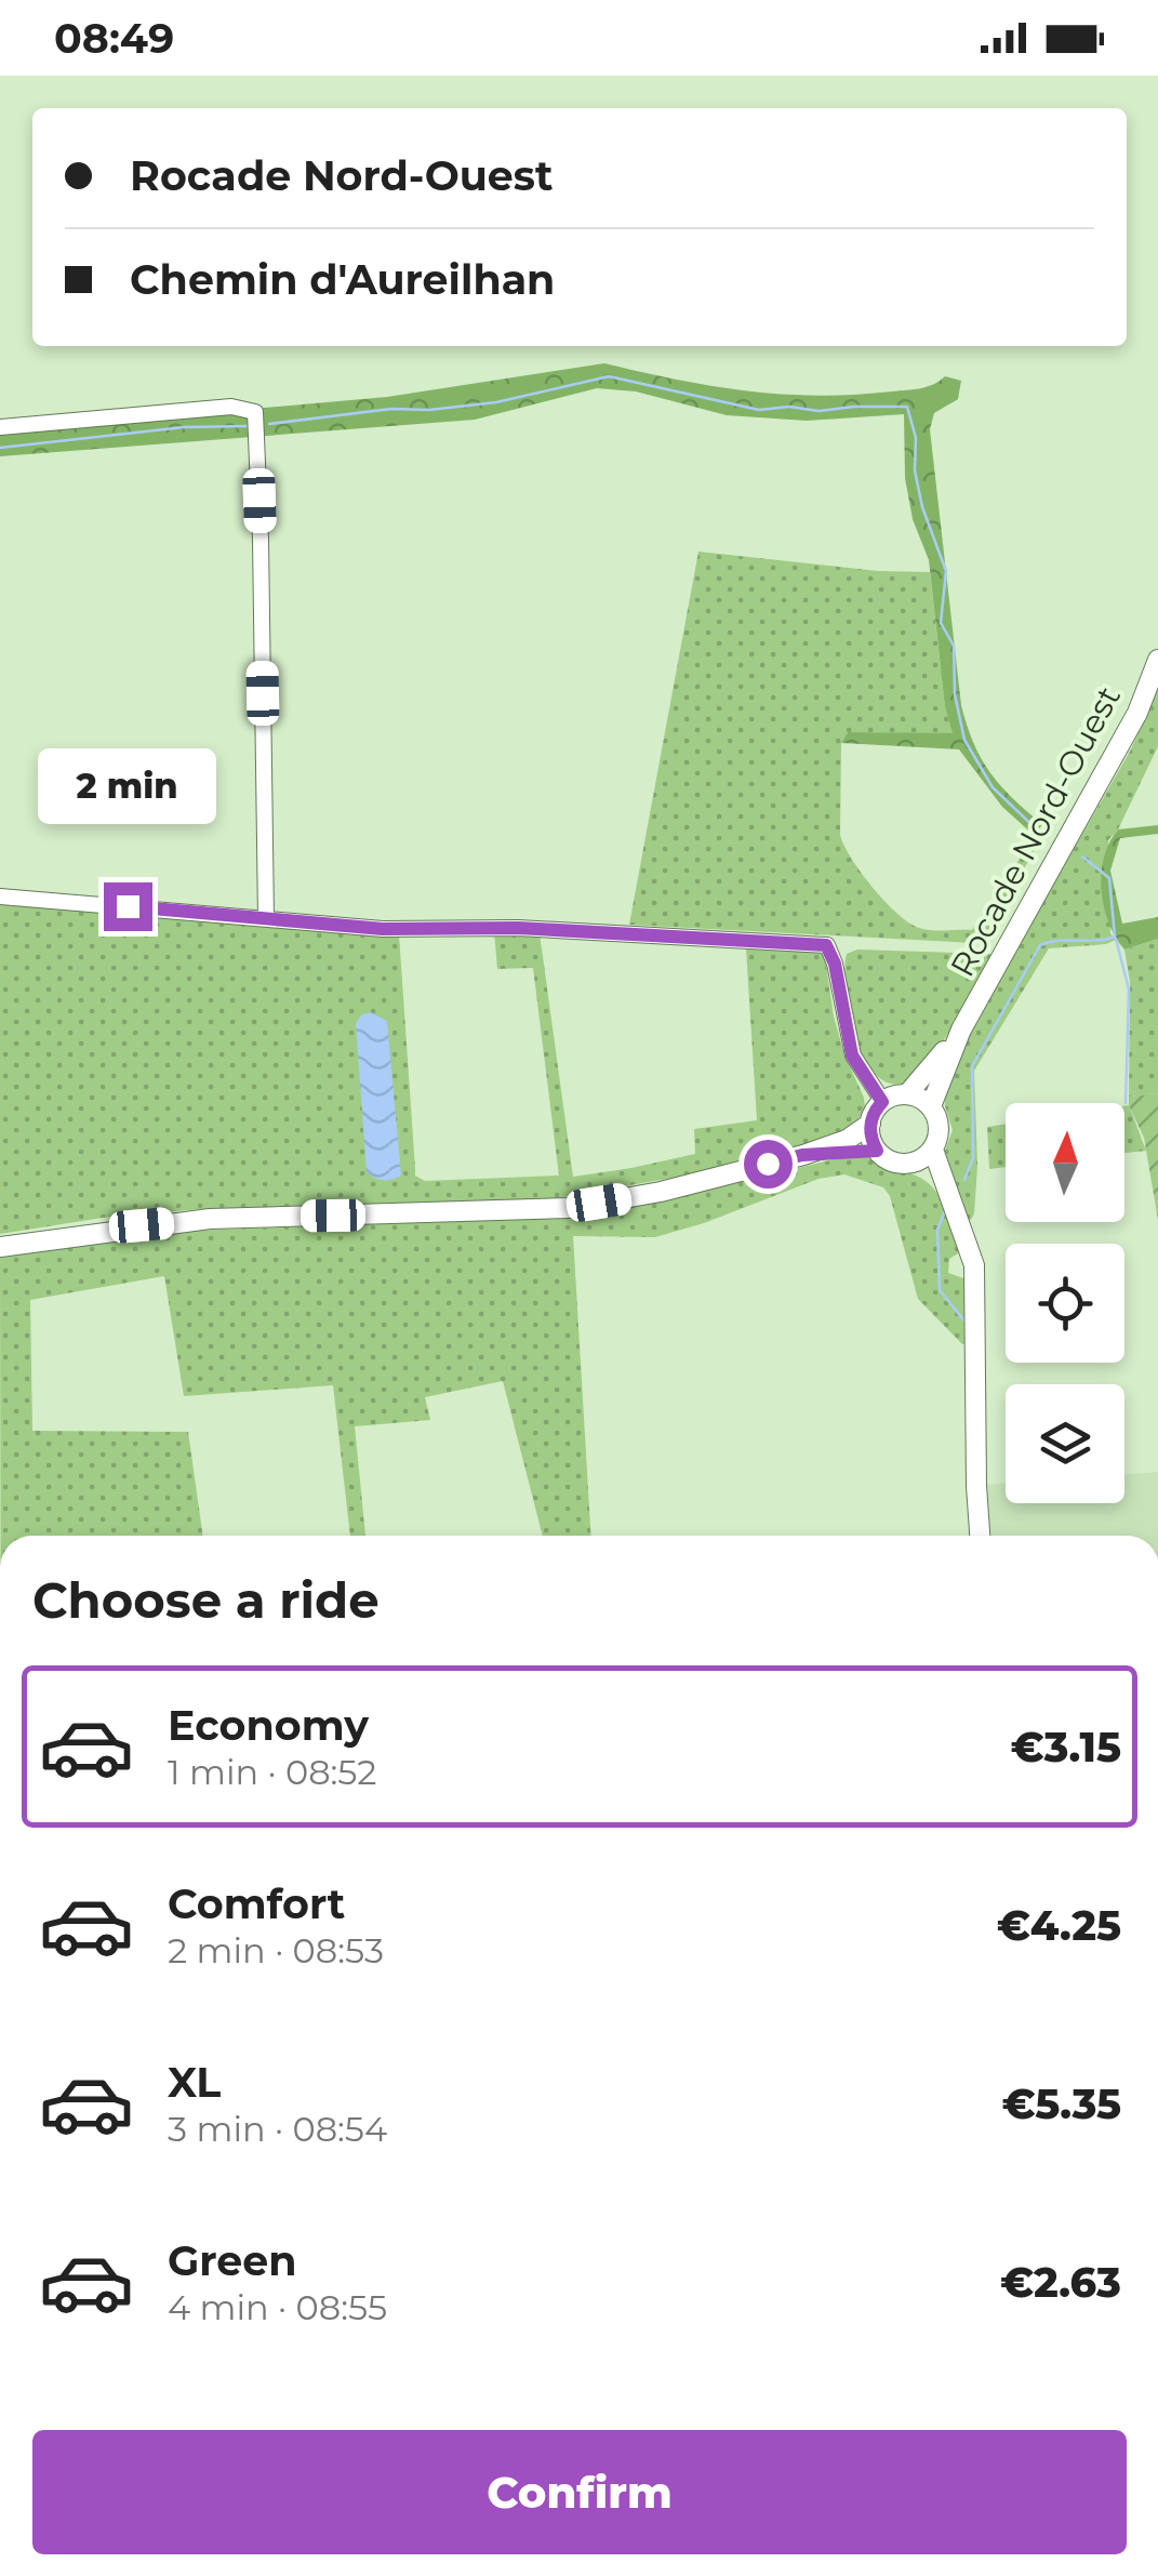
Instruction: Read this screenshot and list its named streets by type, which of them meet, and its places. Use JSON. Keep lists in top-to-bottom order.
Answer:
{
  "streets": {
    "main road": ["Rocade Nord-Ouest"]
  },
  "north": "top",
  "page": {
    "status": "08:49",
    "banner": ["Rocade Nord-Ouest", "Chemin d'Aureilhan"],
    "bubble": "2 min",
    "heading": "Choose a ride",
    "list": [
      {
        "name": "Economy",
        "note": "1 min · 08:52",
        "value": "€3.15"
      },
      {
        "name": "Comfort",
        "note": "2 min · 08:53",
        "value": "€4.25"
      },
      {
        "name": "XL",
        "note": "3 min · 08:54",
        "value": "€5.35"
      },
      {
        "name": "Green",
        "note": "4 min · 08:55",
        "value": "€2.63"
      }
    ],
    "buttons": "Confirm"
  }
}
